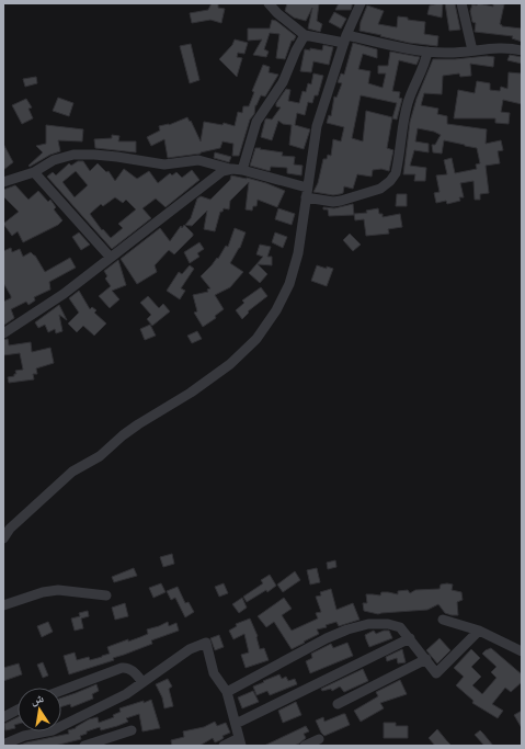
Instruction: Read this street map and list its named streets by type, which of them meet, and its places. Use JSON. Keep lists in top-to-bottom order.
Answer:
{
  "north": "top"
}
